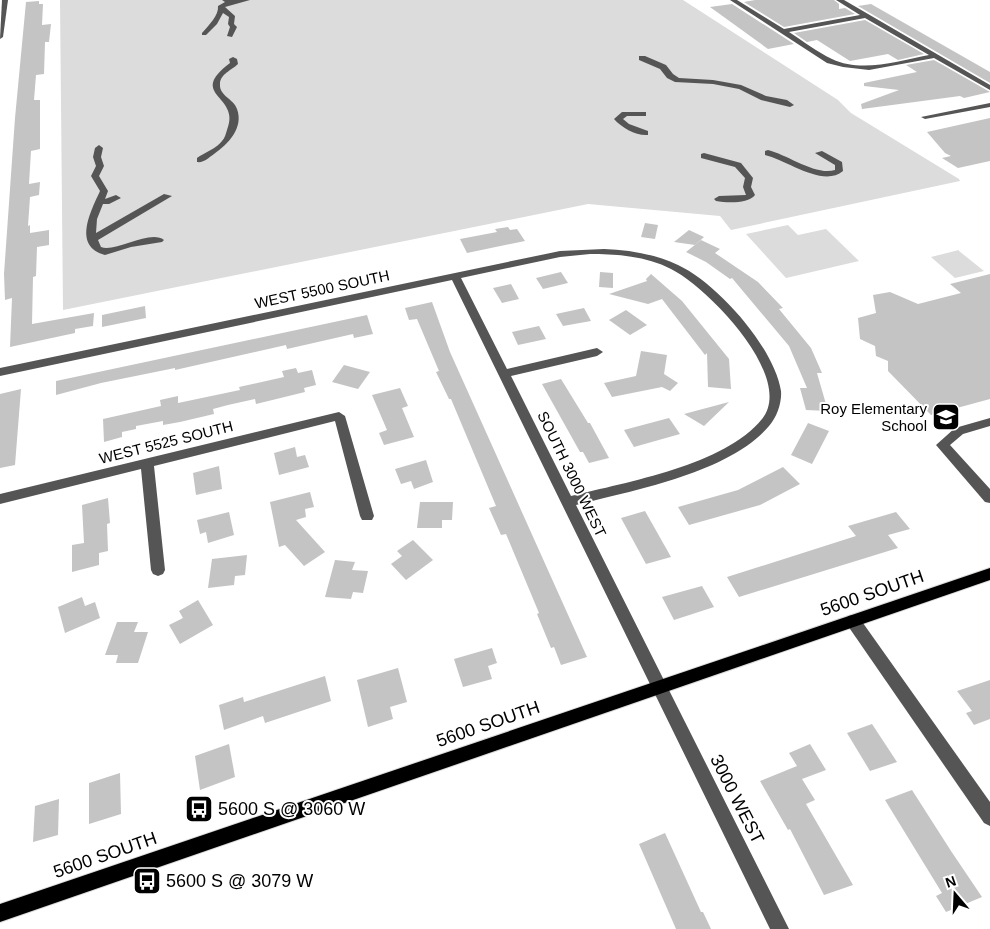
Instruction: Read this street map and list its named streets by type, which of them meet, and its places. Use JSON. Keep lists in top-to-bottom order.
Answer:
{
  "streets": {
    "main road": ["5600 SOUTH"],
    "street": [
      "WEST 5500 SOUTH",
      "WEST 5525 SOUTH",
      "SOUTH 3000 WEST",
      "3000 WEST"
    ]
  },
  "crossings": [
    ["WEST 5500 SOUTH", "SOUTH 3000 WEST"],
    ["SOUTH 3000 WEST", "5600 SOUTH"],
    ["SOUTH 3000 WEST", "3000 WEST"],
    ["5600 SOUTH", "3000 WEST"]
  ],
  "places": {
    "school or university": ["Roy Elementary School"],
    "bus stop": ["5600 S @ 3060 W", "5600 S @ 3079 W"]
  },
  "north": "top"
}
